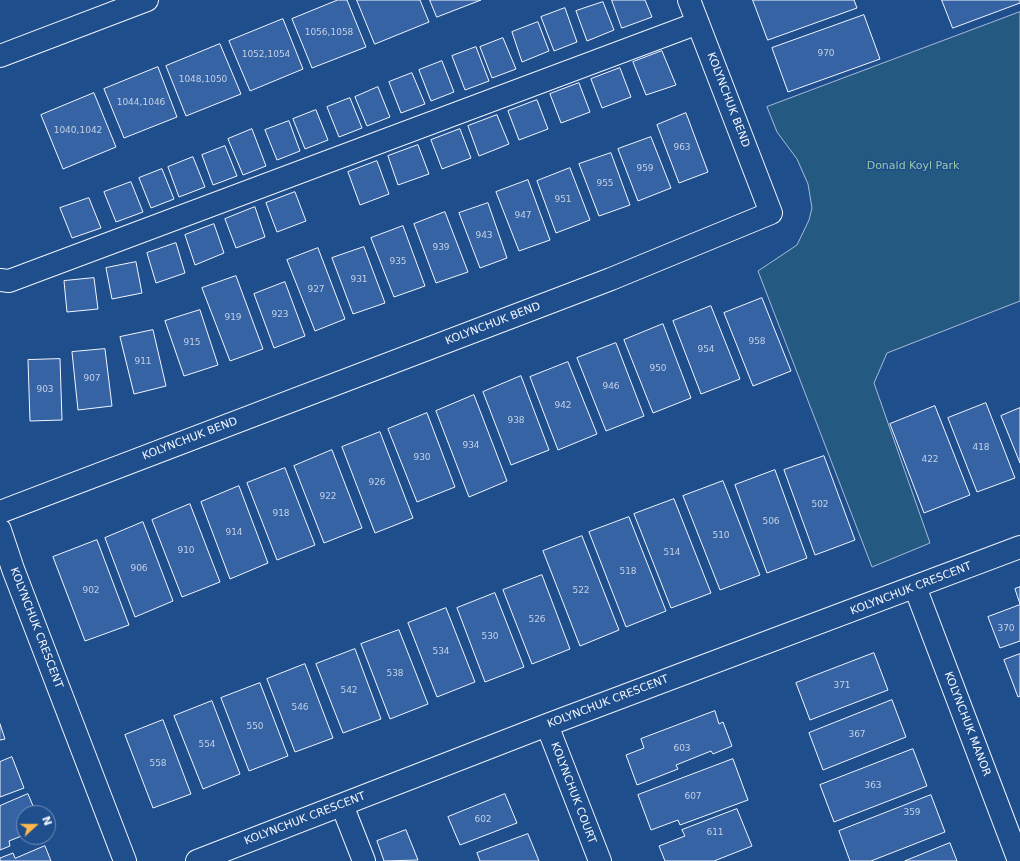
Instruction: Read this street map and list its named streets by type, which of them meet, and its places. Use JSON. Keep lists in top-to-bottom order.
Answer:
{
  "streets": {
    "street": [
      "KOLYNCHUK BEND",
      "KOLYNCHUK CRESCENT",
      "KOLYNCHUK MANOR",
      "KOLYNCHUK COURT"
    ]
  },
  "crossings": [
    ["KOLYNCHUK CRESCENT", "KOLYNCHUK MANOR"],
    ["KOLYNCHUK CRESCENT", "KOLYNCHUK COURT"]
  ],
  "parks": ["Donald Koyl Park"],
  "house_numbers": [
    "1056,1058",
    "970",
    "1052,1054",
    "1048,1050",
    "1044,1046",
    "1040,1042",
    "963",
    "959",
    "955",
    "951",
    "947",
    "943",
    "939",
    "935",
    "931",
    "927",
    "923",
    "919",
    "958",
    "915",
    "954",
    "911",
    "950",
    "907",
    "946",
    "903",
    "942",
    "938",
    "934",
    "418",
    "930",
    "422",
    "926",
    "922",
    "502",
    "918",
    "506",
    "914",
    "510",
    "910",
    "514",
    "906",
    "518",
    "902",
    "522",
    "526",
    "370",
    "530",
    "534",
    "538",
    "371",
    "542",
    "546",
    "550",
    "367",
    "554",
    "603",
    "558",
    "363",
    "607",
    "359",
    "602",
    "611"
  ],
  "north": "right"
}
